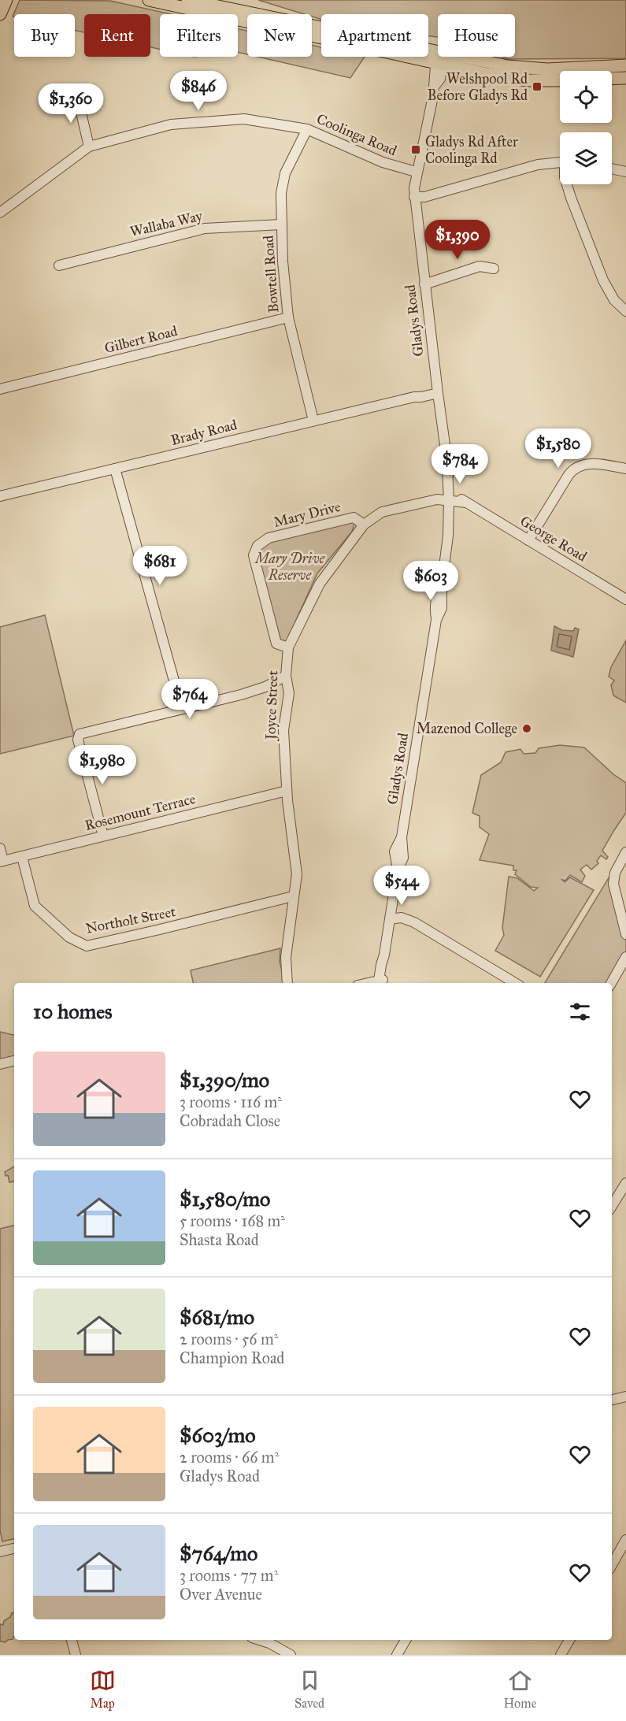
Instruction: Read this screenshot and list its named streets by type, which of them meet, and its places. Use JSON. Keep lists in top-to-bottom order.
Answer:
{
  "streets": {
    "street": [
      "Coolinga Road",
      "Wallaba Way",
      "Bowtell Road",
      "Gladys Road",
      "Gilbert Road",
      "Brady Road",
      "Mary Drive",
      "George Road",
      "Joyce Street",
      "Rosemount Terrace",
      "Northolt Street"
    ]
  },
  "crossings": [
    ["Coolinga Road", "Bowtell Road"],
    ["Coolinga Road", "Gladys Road"],
    ["Wallaba Way", "Bowtell Road"],
    ["Bowtell Road", "Gilbert Road"],
    ["Bowtell Road", "Brady Road"],
    ["Gladys Road", "Brady Road"],
    ["Gladys Road", "George Road"],
    ["Gladys Road", "Joyce Street"],
    ["Mary Drive", "Joyce Street"],
    ["George Road", "Joyce Street"],
    ["Joyce Street", "Rosemount Terrace"],
    ["Joyce Street", "Northolt Street"],
    ["Rosemount Terrace", "Northolt Street"]
  ],
  "parks": ["Mary Drive Reserve"],
  "places": {
    "transit": ["Welshpool Rd Before Gladys Rd", "Gladys Rd After Coolinga Rd"],
    "other": ["Mazenod College"]
  },
  "page": {
    "chip": [
      "Buy",
      "Rent",
      "Filters",
      "New",
      "Apartment",
      "House"
    ],
    "price": [
      "$846",
      "$1,360",
      "$1,390",
      "$1,580",
      "$784",
      "$681",
      "$603",
      "$764",
      "$1,980",
      "$544"
    ],
    "heading": "10 homes",
    "list": [
      {
        "name": "$1,390/mo",
        "note": "3 rooms · 116 m² · Cobradah Close"
      },
      {
        "name": "$1,580/mo",
        "note": "5 rooms · 168 m² · Shasta Road"
      },
      {
        "name": "$681/mo",
        "note": "2 rooms · 56 m² · Champion Road"
      },
      {
        "name": "$603/mo",
        "note": "2 rooms · 66 m² · Gladys Road"
      },
      {
        "name": "$764/mo",
        "note": "3 rooms · 77 m² · Over Avenue"
      }
    ],
    "tabs": ["Map", "Saved", "Home"]
  }
}
